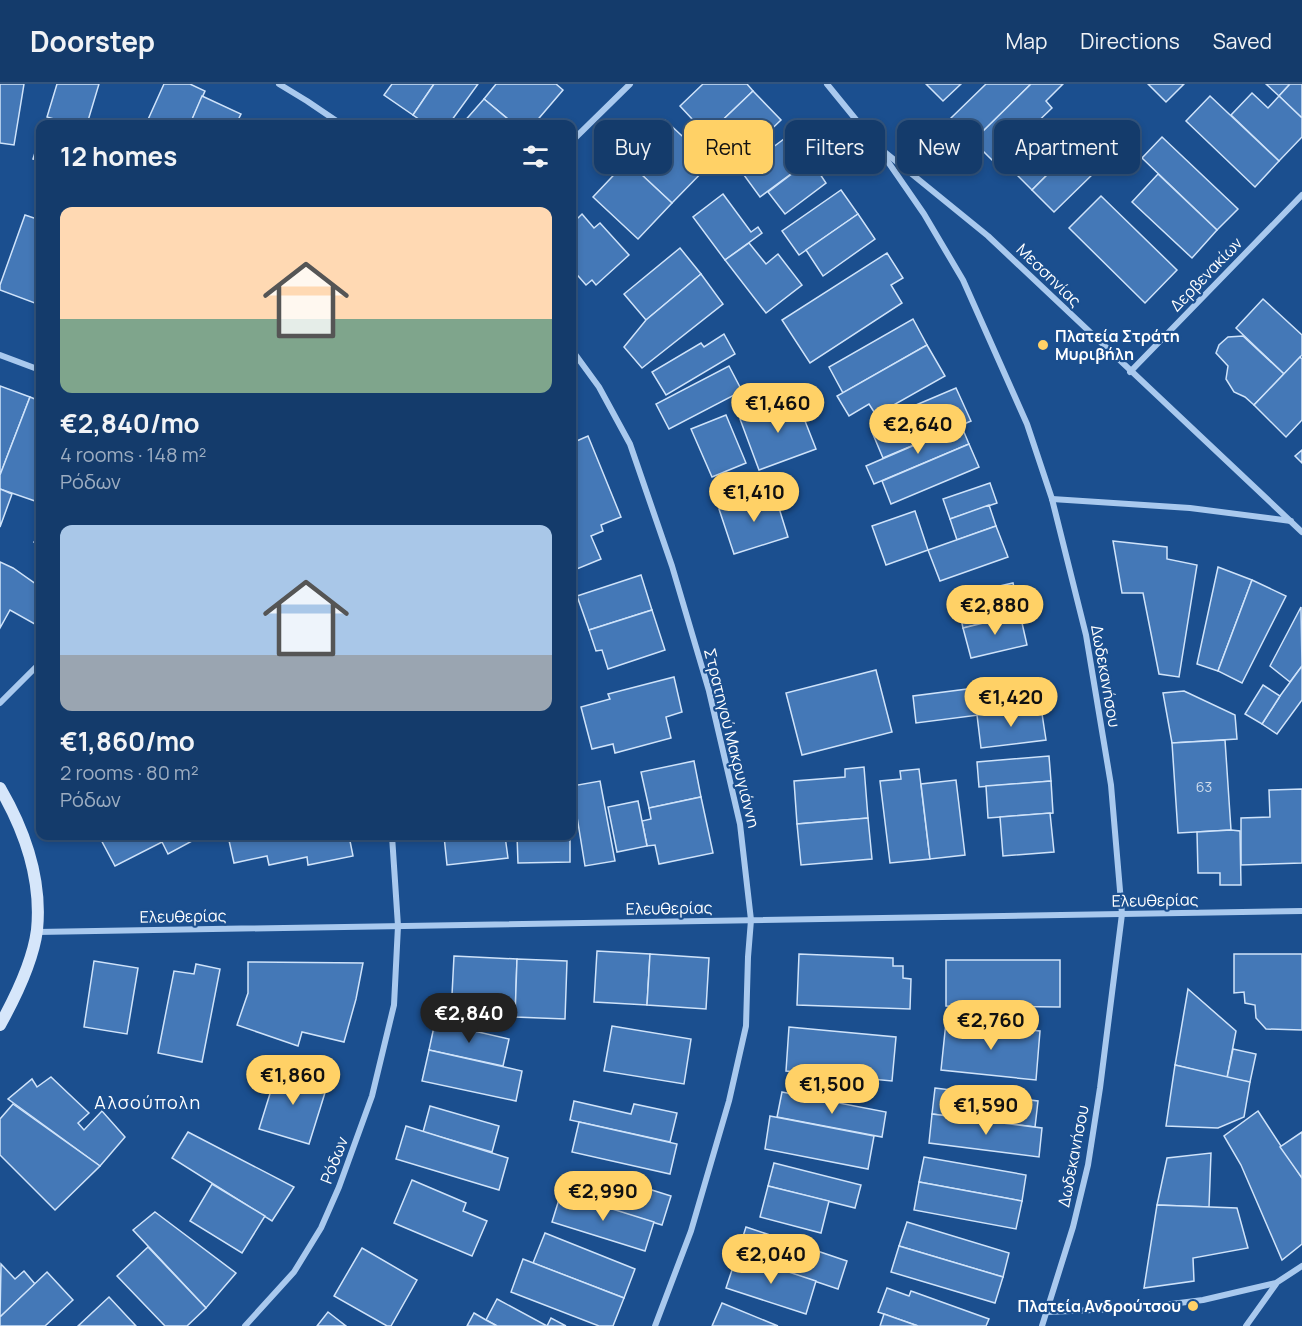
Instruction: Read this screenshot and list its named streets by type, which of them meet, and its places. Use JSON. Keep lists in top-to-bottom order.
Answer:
{
  "streets": {
    "street": [
      "Δερβενακίων",
      "Μεσσηνίας",
      "Δωδεκανήσου",
      "Στρατηγού Μακρυγιάννη",
      "Ελευθερίας",
      "Ρόδων"
    ]
  },
  "crossings": [
    ["Δερβενακίων", "Μεσσηνίας"],
    ["Δωδεκανήσου", "Ελευθερίας"],
    ["Στρατηγού Μακρυγιάννη", "Ελευθερίας"],
    ["Ελευθερίας", "Ρόδων"]
  ],
  "districts": ["Αλσούπολη"],
  "places": ["Πλατεία Στράτη Μυριβήλη", "Πλατεία Ανδρούτσου"],
  "house_numbers": ["63"],
  "page": {
    "header": "Doorstep",
    "nav": ["Map", "Directions", "Saved"],
    "chip": [
      "Buy",
      "Rent",
      "Filters",
      "New",
      "Apartment"
    ],
    "heading": "12 homes",
    "list": [
      {
        "name": "€2,840/mo",
        "note": "4 rooms · 148 m² · Ρόδων"
      },
      {
        "name": "€1,860/mo",
        "note": "2 rooms · 80 m² · Ρόδων"
      }
    ],
    "price": [
      "€1,460",
      "€2,640",
      "€1,410",
      "€2,880",
      "€1,420",
      "€2,840",
      "€2,760",
      "€1,860",
      "€1,500",
      "€1,590",
      "€2,990",
      "€2,040"
    ]
  }
}
